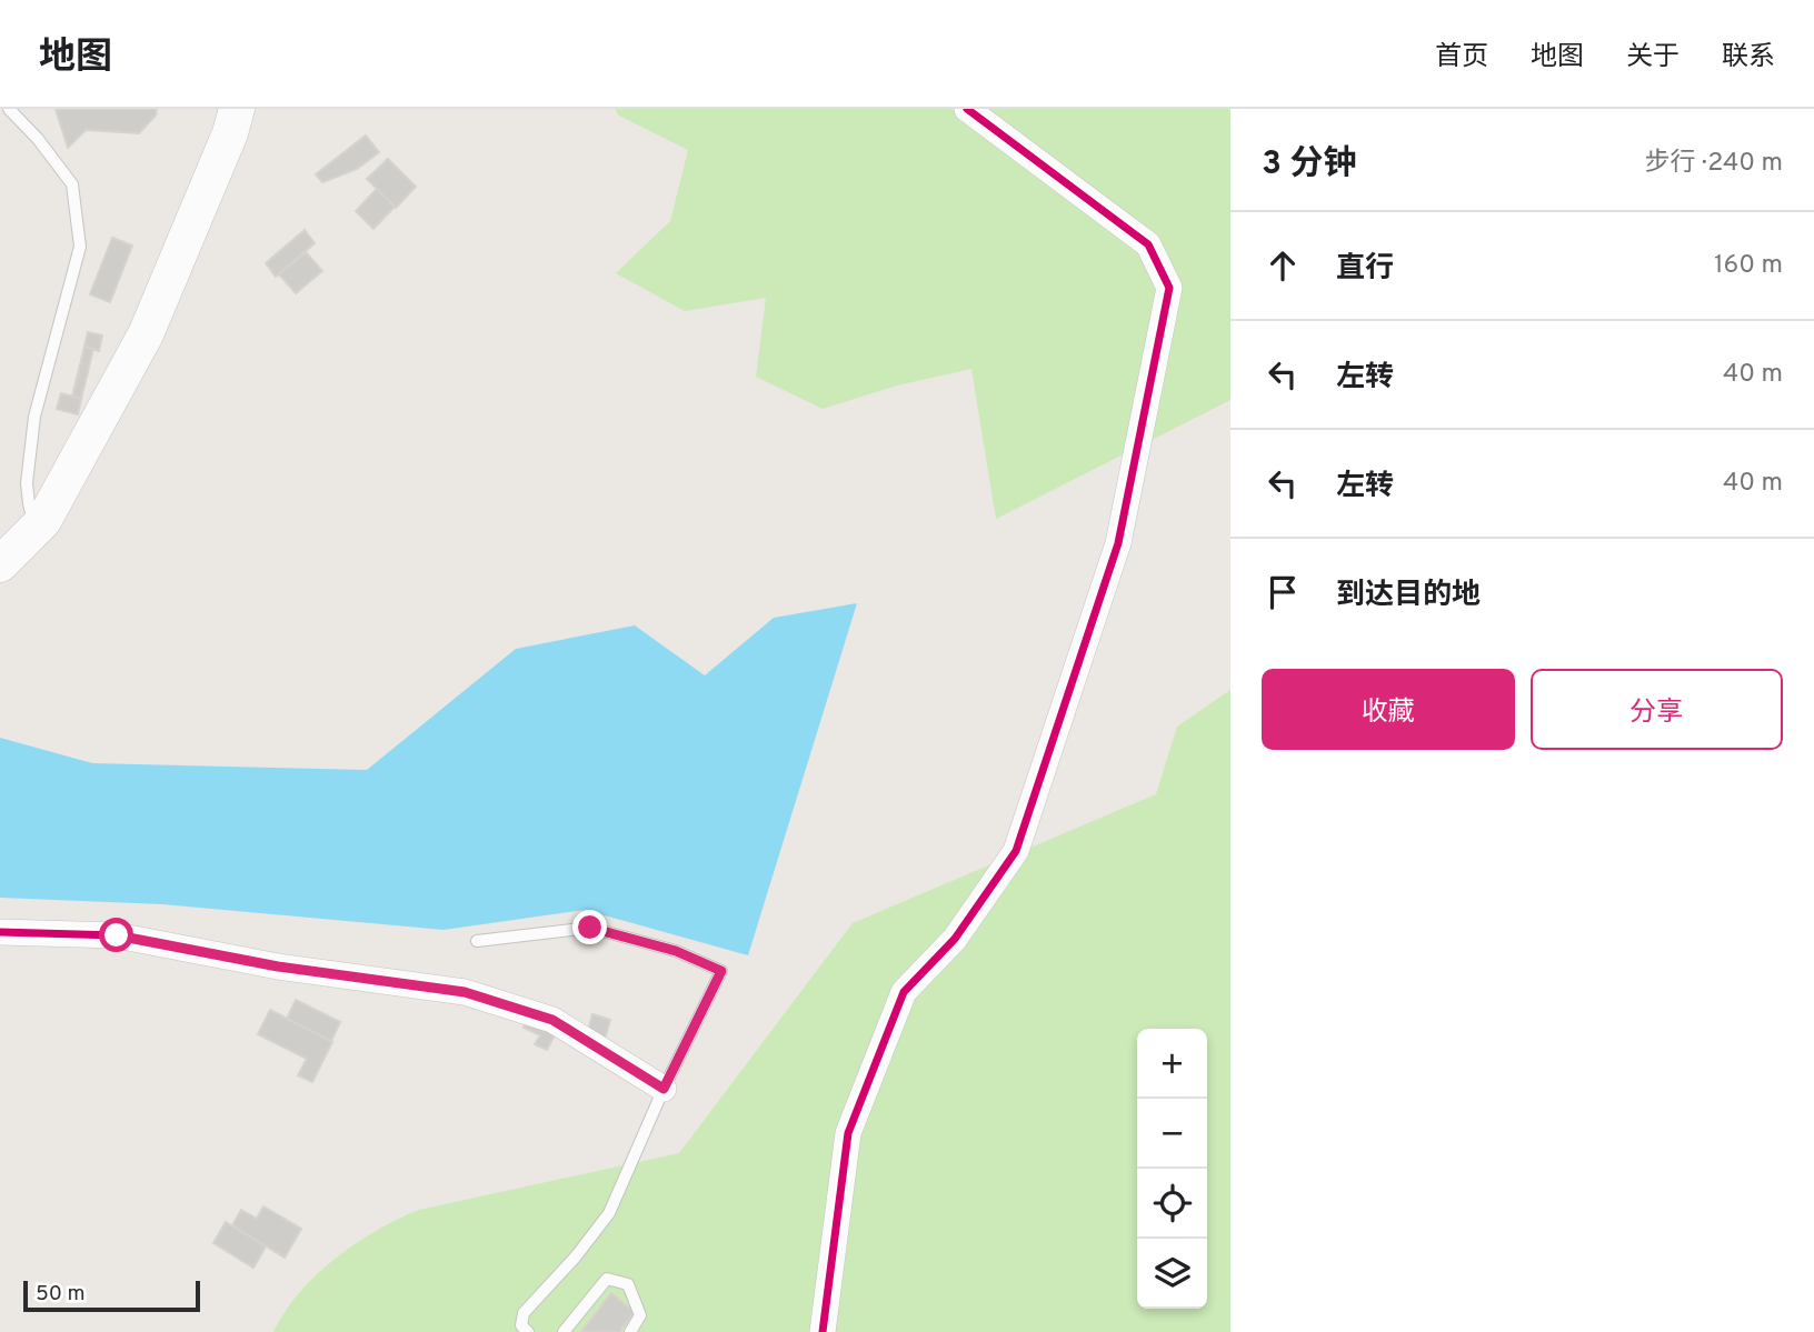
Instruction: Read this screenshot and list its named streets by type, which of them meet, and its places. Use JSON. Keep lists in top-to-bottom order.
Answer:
{
  "scale_bar": "50 m",
  "page": {
    "header": "地图",
    "nav": [
      "首页",
      "地图",
      "关于",
      "联系"
    ],
    "heading": ["3 分钟", "步行 · 240 m"],
    "list": [
      ["直行", "160 m"],
      ["左转", "40 m"],
      ["左转", "40 m"],
      "到达目的地"
    ],
    "buttons": ["收藏", "分享"],
    "map_buttons": ["+", "−"],
    "scale": "50 m"
  }
}
